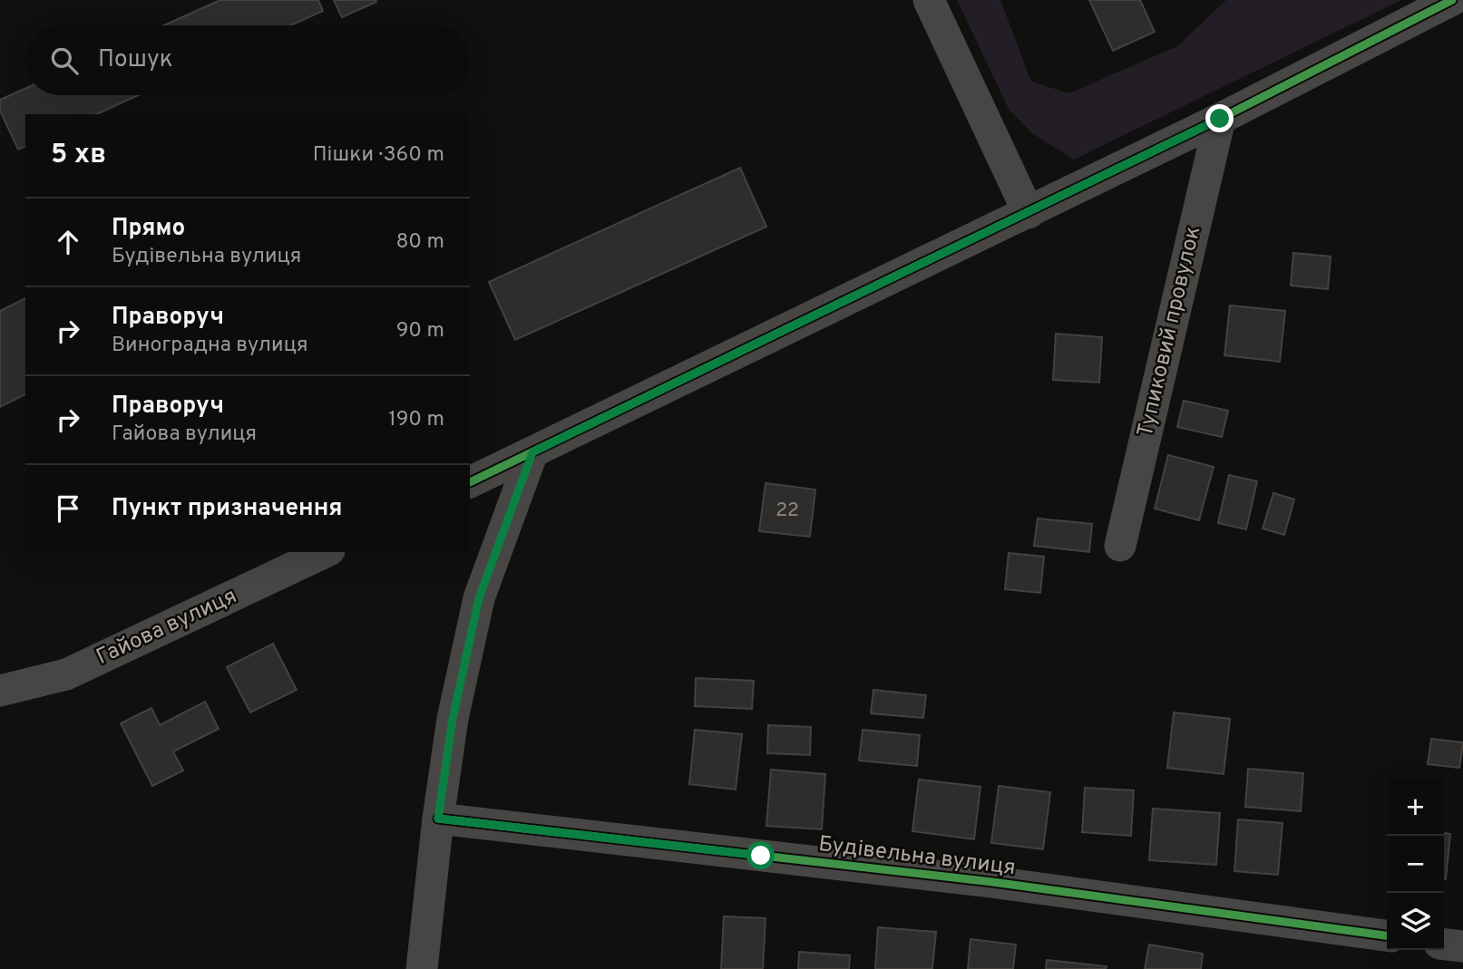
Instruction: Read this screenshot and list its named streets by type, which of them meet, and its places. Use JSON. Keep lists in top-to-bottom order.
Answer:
{
  "streets": {
    "street": ["Тупиковий провулок", "Гайова вулиця", "Будівельна вулиця"]
  },
  "house_numbers": ["22"],
  "page": {
    "search": "Пошук",
    "heading": ["5 хв", "Пішки · 360 m"],
    "list": [
      ["Прямо", "Будівельна вулиця", "80 m"],
      ["Праворуч", "Виноградна вулиця", "90 m"],
      ["Праворуч", "Гайова вулиця", "190 m"],
      "Пункт призначення"
    ],
    "map_buttons": ["+", "−"]
  }
}
